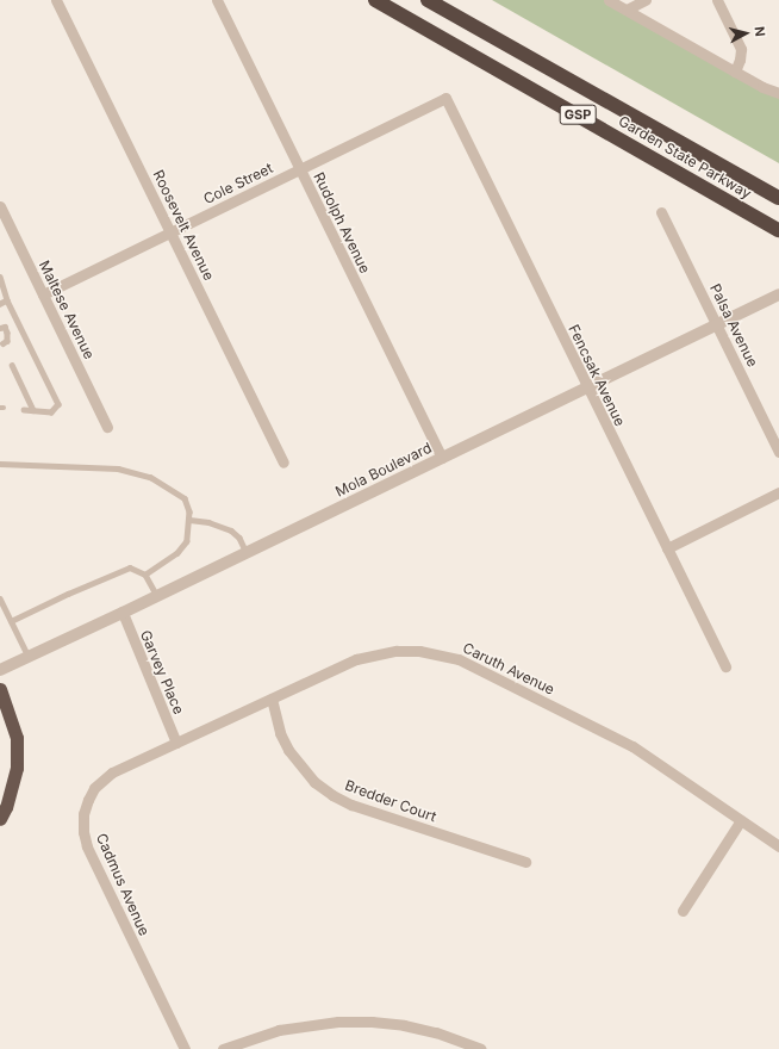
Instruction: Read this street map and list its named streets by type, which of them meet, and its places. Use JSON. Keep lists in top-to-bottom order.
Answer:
{
  "streets": {
    "highway": ["GSP", "Garden State Parkway"],
    "street": [
      "Cole Street",
      "Rudolph Avenue",
      "Roosevelt Avenue",
      "Maltese Avenue",
      "Palsa Avenue",
      "Fencsak Avenue",
      "Mola Boulevard",
      "Caruth Avenue",
      "Garvey Place",
      "Bredder Court",
      "Cadmus Avenue"
    ]
  },
  "crossings": [
    ["Cole Street", "Rudolph Avenue"],
    ["Cole Street", "Roosevelt Avenue"],
    ["Cole Street", "Maltese Avenue"],
    ["Cole Street", "Fencsak Avenue"],
    ["Rudolph Avenue", "Mola Boulevard"],
    ["Palsa Avenue", "Mola Boulevard"],
    ["Fencsak Avenue", "Mola Boulevard"],
    ["Mola Boulevard", "Garvey Place"],
    ["Caruth Avenue", "Garvey Place"],
    ["Caruth Avenue", "Bredder Court"],
    ["Caruth Avenue", "Cadmus Avenue"],
    ["Garvey Place", "Cadmus Avenue"]
  ],
  "north": "right"
}
